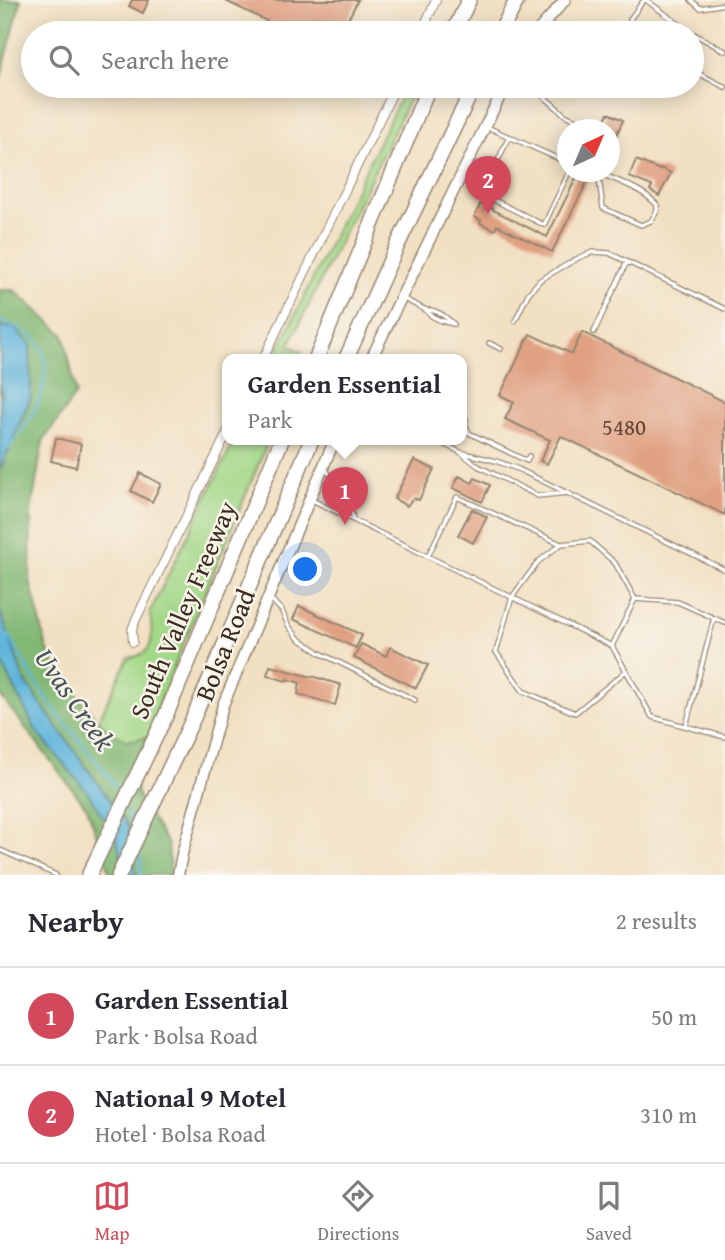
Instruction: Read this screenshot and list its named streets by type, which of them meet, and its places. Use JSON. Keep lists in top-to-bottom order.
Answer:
{
  "streets": {
    "highway": ["South Valley Freeway"],
    "main road": ["Bolsa Road"]
  },
  "water": ["Uvas Creek"],
  "house_numbers": ["5480"],
  "north": "top right",
  "page": {
    "search": "Search here",
    "pins": ["2", "1"],
    "popup": ["Garden Essential", "Park"],
    "heading": ["Nearby", "2 results"],
    "list": [
      {
        "mark": "1",
        "name": "Garden Essential",
        "note": "Park · Bolsa Road",
        "value": "50 m"
      },
      {
        "mark": "2",
        "name": "National 9 Motel",
        "note": "Hotel · Bolsa Road",
        "value": "310 m"
      }
    ],
    "nav": ["Map", "Directions", "Saved"]
  }
}
